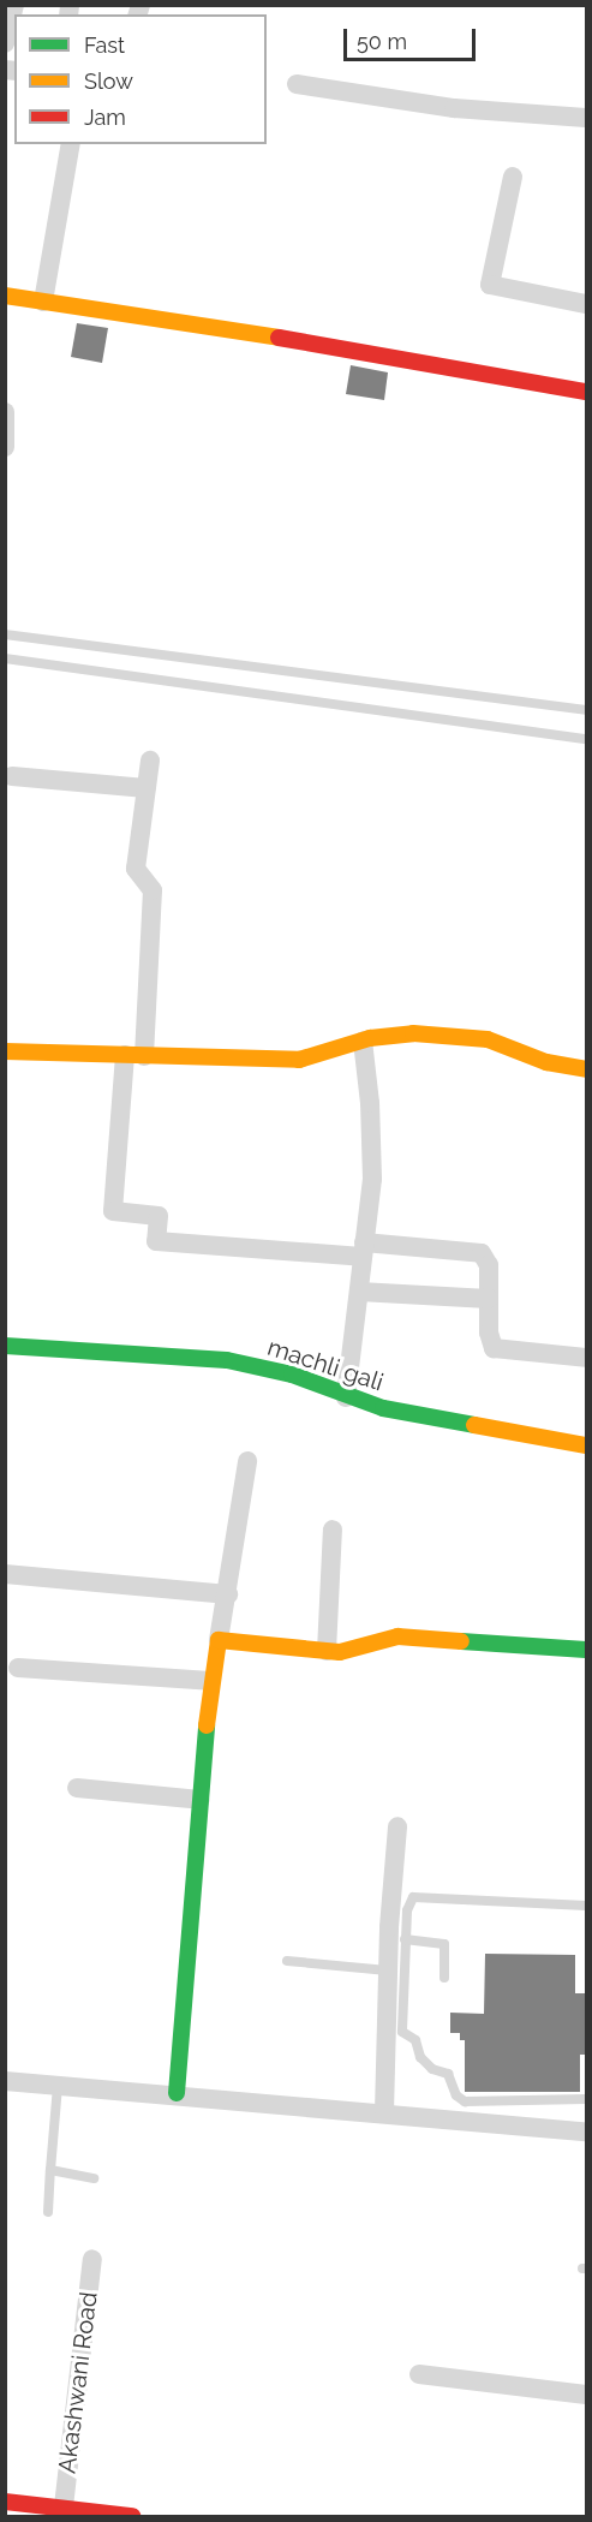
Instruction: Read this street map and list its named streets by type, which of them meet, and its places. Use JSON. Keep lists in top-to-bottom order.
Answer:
{
  "streets": {
    "street": ["machli gali", "Akashwani Road"]
  },
  "legend": ["Fast", "Slow", "Jam"],
  "scale_bar": "50 m"
}
